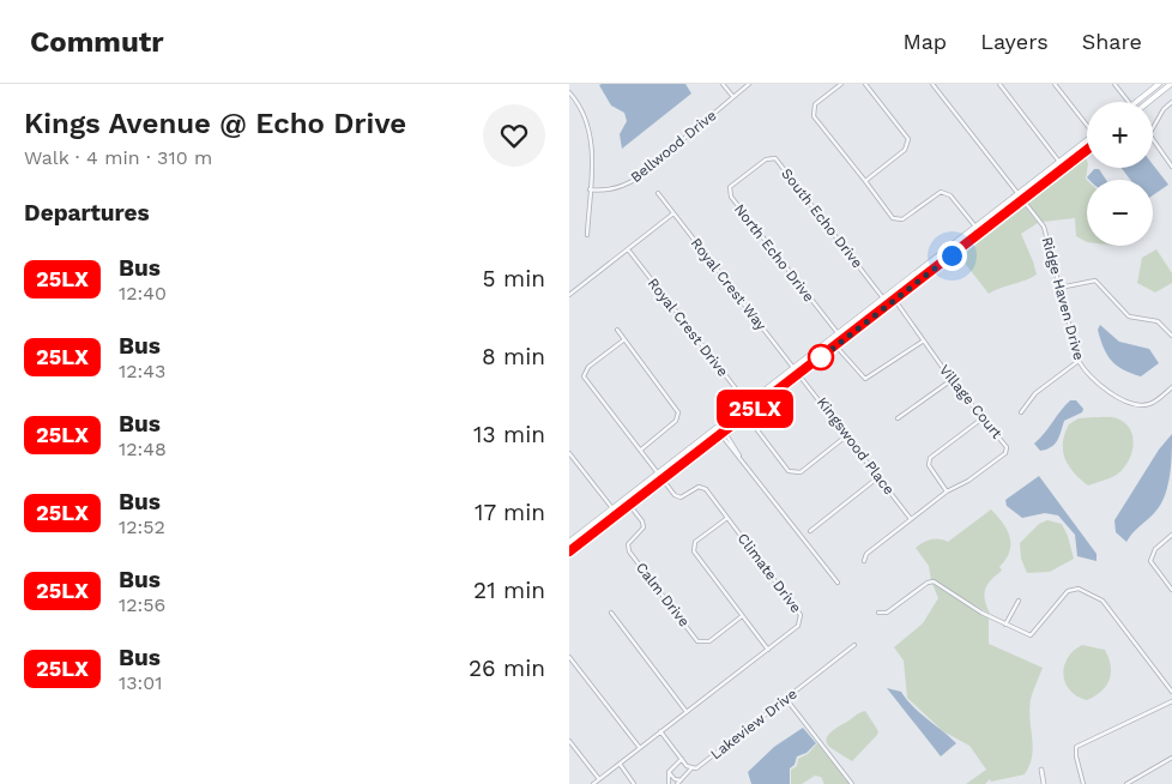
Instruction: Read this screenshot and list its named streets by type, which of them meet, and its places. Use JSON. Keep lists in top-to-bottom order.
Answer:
{
  "streets": {
    "street": [
      "Bellwood Drive",
      "South Echo Drive",
      "North Echo Drive",
      "Royal Crest Way",
      "Ridge Haven Drive",
      "Royal Crest Drive",
      "Village Court",
      "Kingswood Place",
      "Climate Drive",
      "Calm Drive",
      "Lakeview Drive"
    ]
  },
  "crossings": [
    ["South Echo Drive", "North Echo Drive"],
    ["Royal Crest Way", "Kingswood Place"],
    ["Village Court", "Kingswood Place"]
  ],
  "lines": ["bus line 25LX"],
  "page": {
    "header": "Commutr",
    "nav": ["Map", "Layers", "Share"],
    "heading": [
      ["Kings Avenue @ Echo Drive", "Walk · 4 min · 310 m"],
      "Departures"
    ],
    "on_map": "25LX",
    "map_buttons": ["+", "−"],
    "list": [
      {
        "mark": "25LX",
        "name": "Bus",
        "note": "12:40",
        "value": "5 min"
      },
      {
        "mark": "25LX",
        "name": "Bus",
        "note": "12:43",
        "value": "8 min"
      },
      {
        "mark": "25LX",
        "name": "Bus",
        "note": "12:48",
        "value": "13 min"
      },
      {
        "mark": "25LX",
        "name": "Bus",
        "note": "12:52",
        "value": "17 min"
      },
      {
        "mark": "25LX",
        "name": "Bus",
        "note": "12:56",
        "value": "21 min"
      },
      {
        "mark": "25LX",
        "name": "Bus",
        "note": "13:01",
        "value": "26 min"
      }
    ]
  }
}
